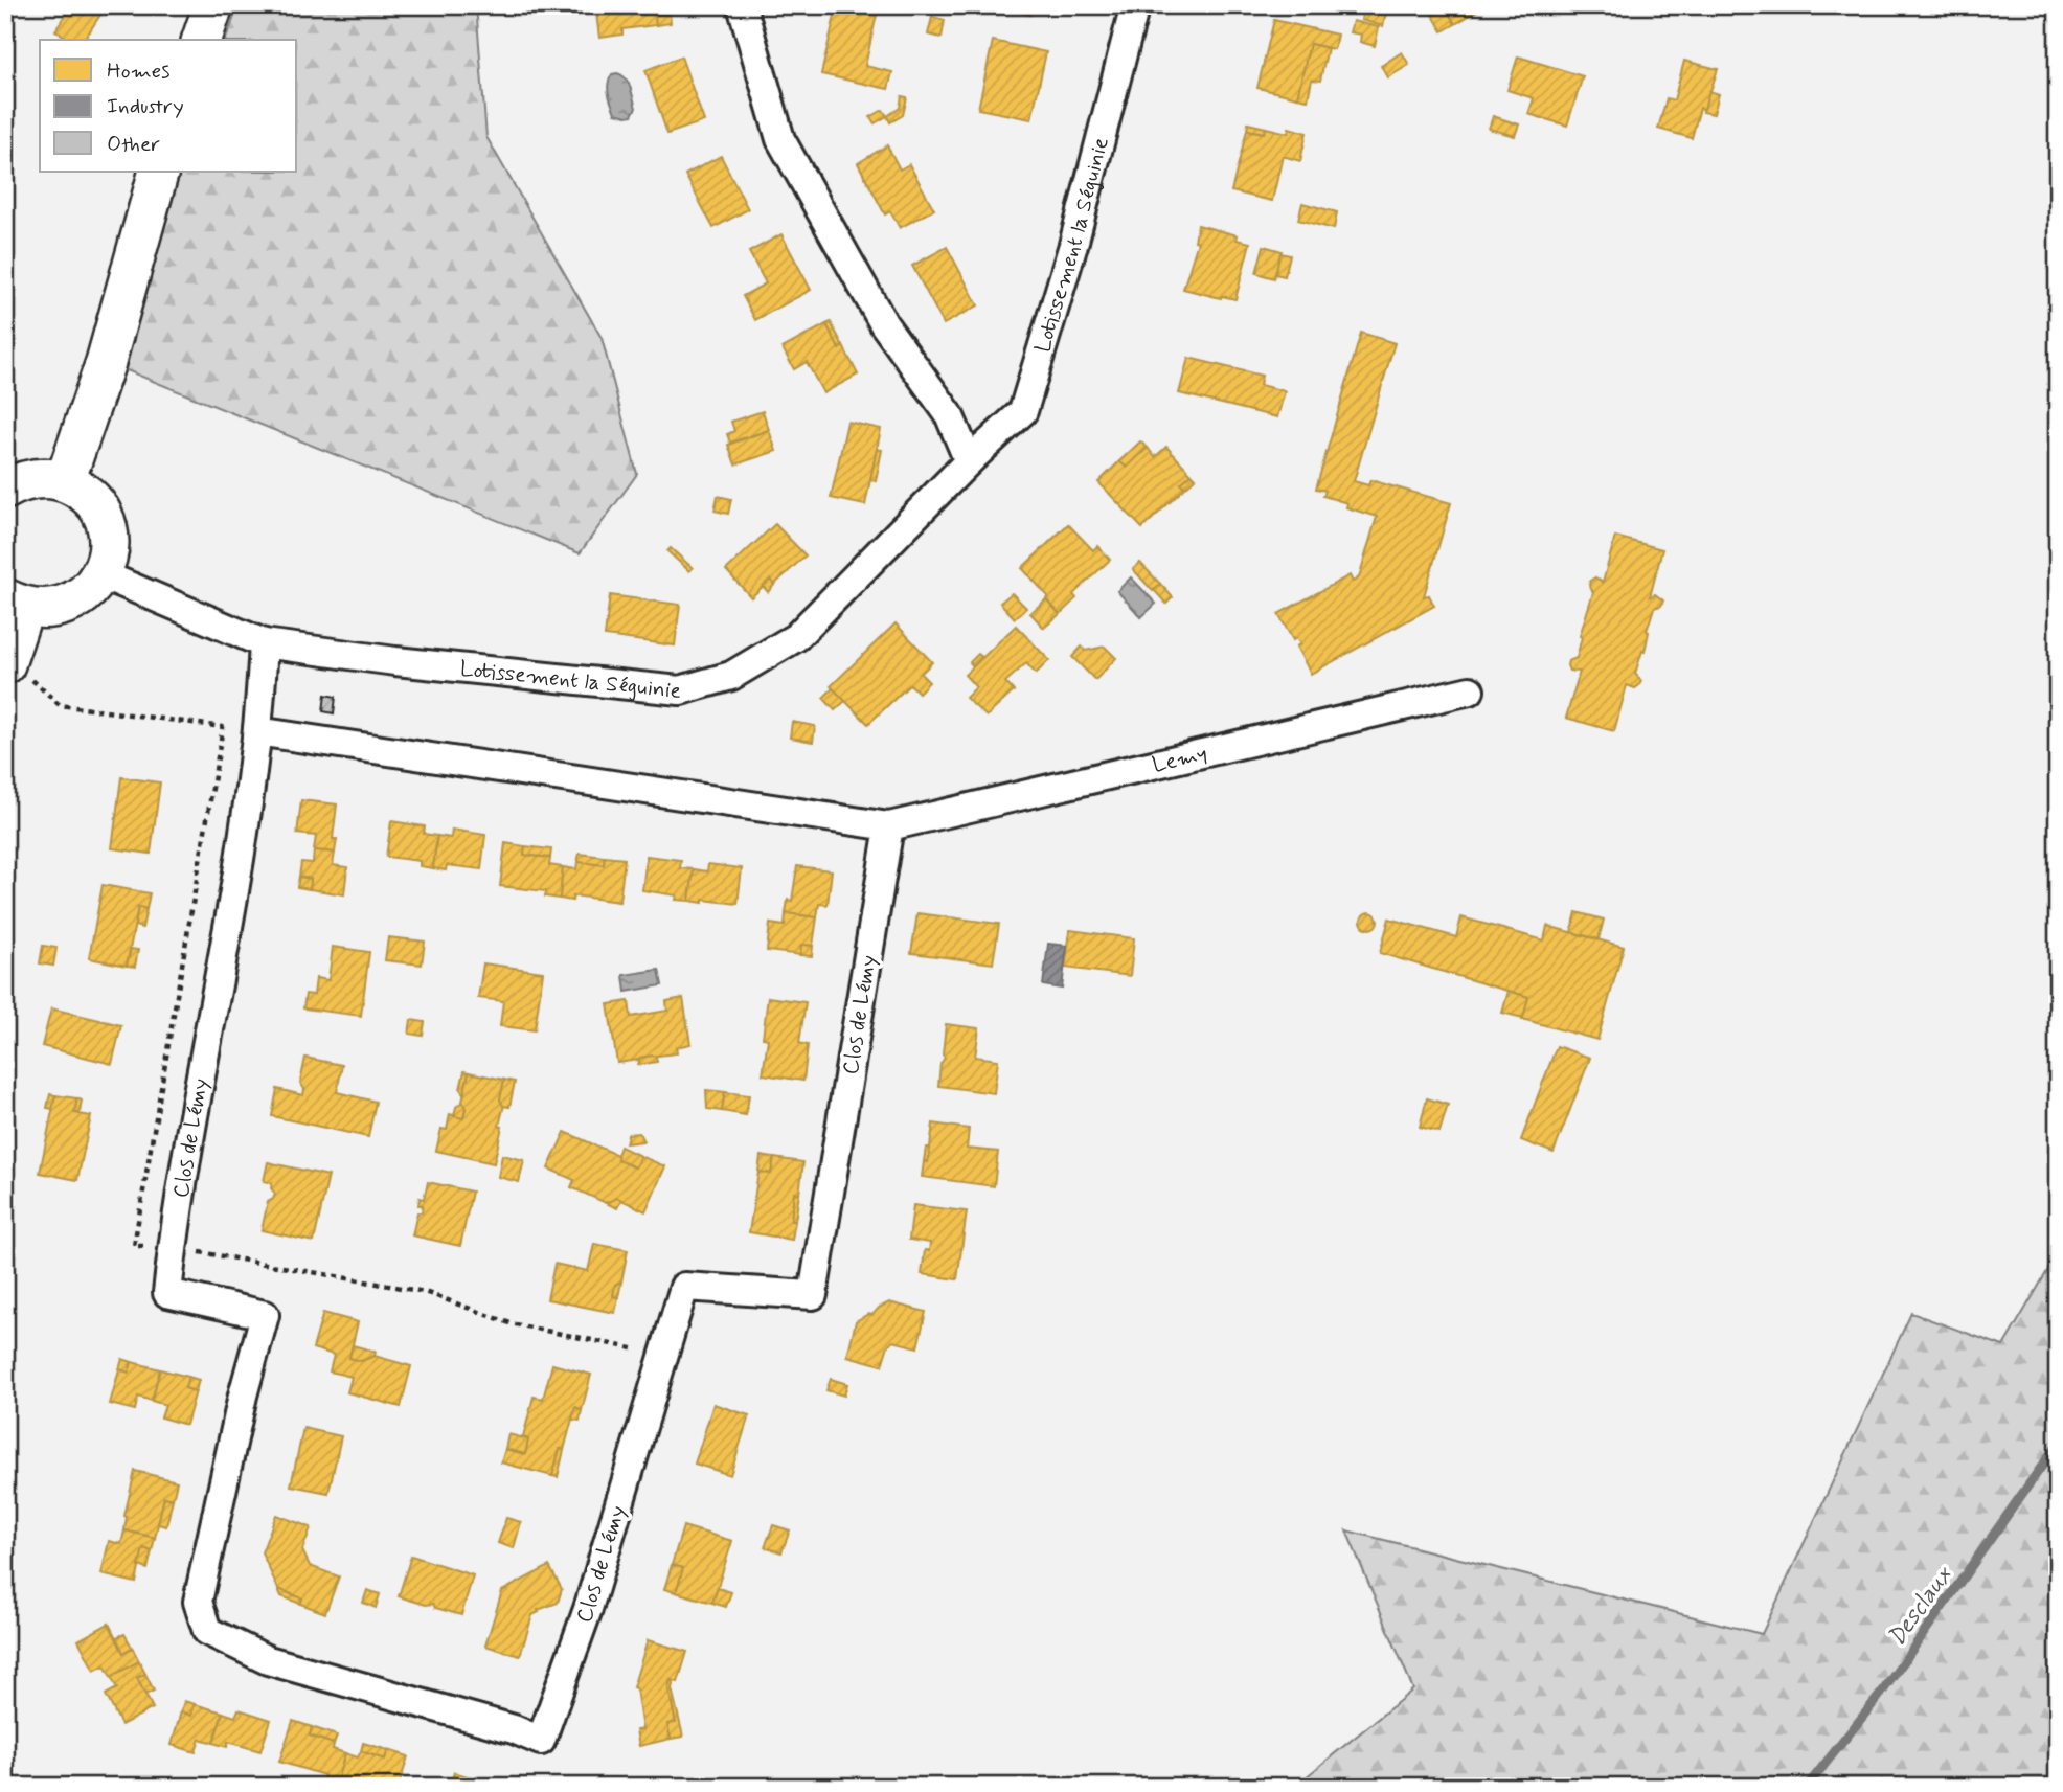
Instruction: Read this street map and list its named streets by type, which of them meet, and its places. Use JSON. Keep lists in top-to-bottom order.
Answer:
{
  "streets": {
    "street": ["Lotissement la Séguinie", "Lemy", "Clos de Lémy"]
  },
  "crossings": [
    ["Lotissement la Séguinie", "Clos de Lémy"],
    ["Lemy", "Clos de Lémy"]
  ],
  "water": ["Desclaux"],
  "legend": ["Homes", "Industry", "Other"]
}
